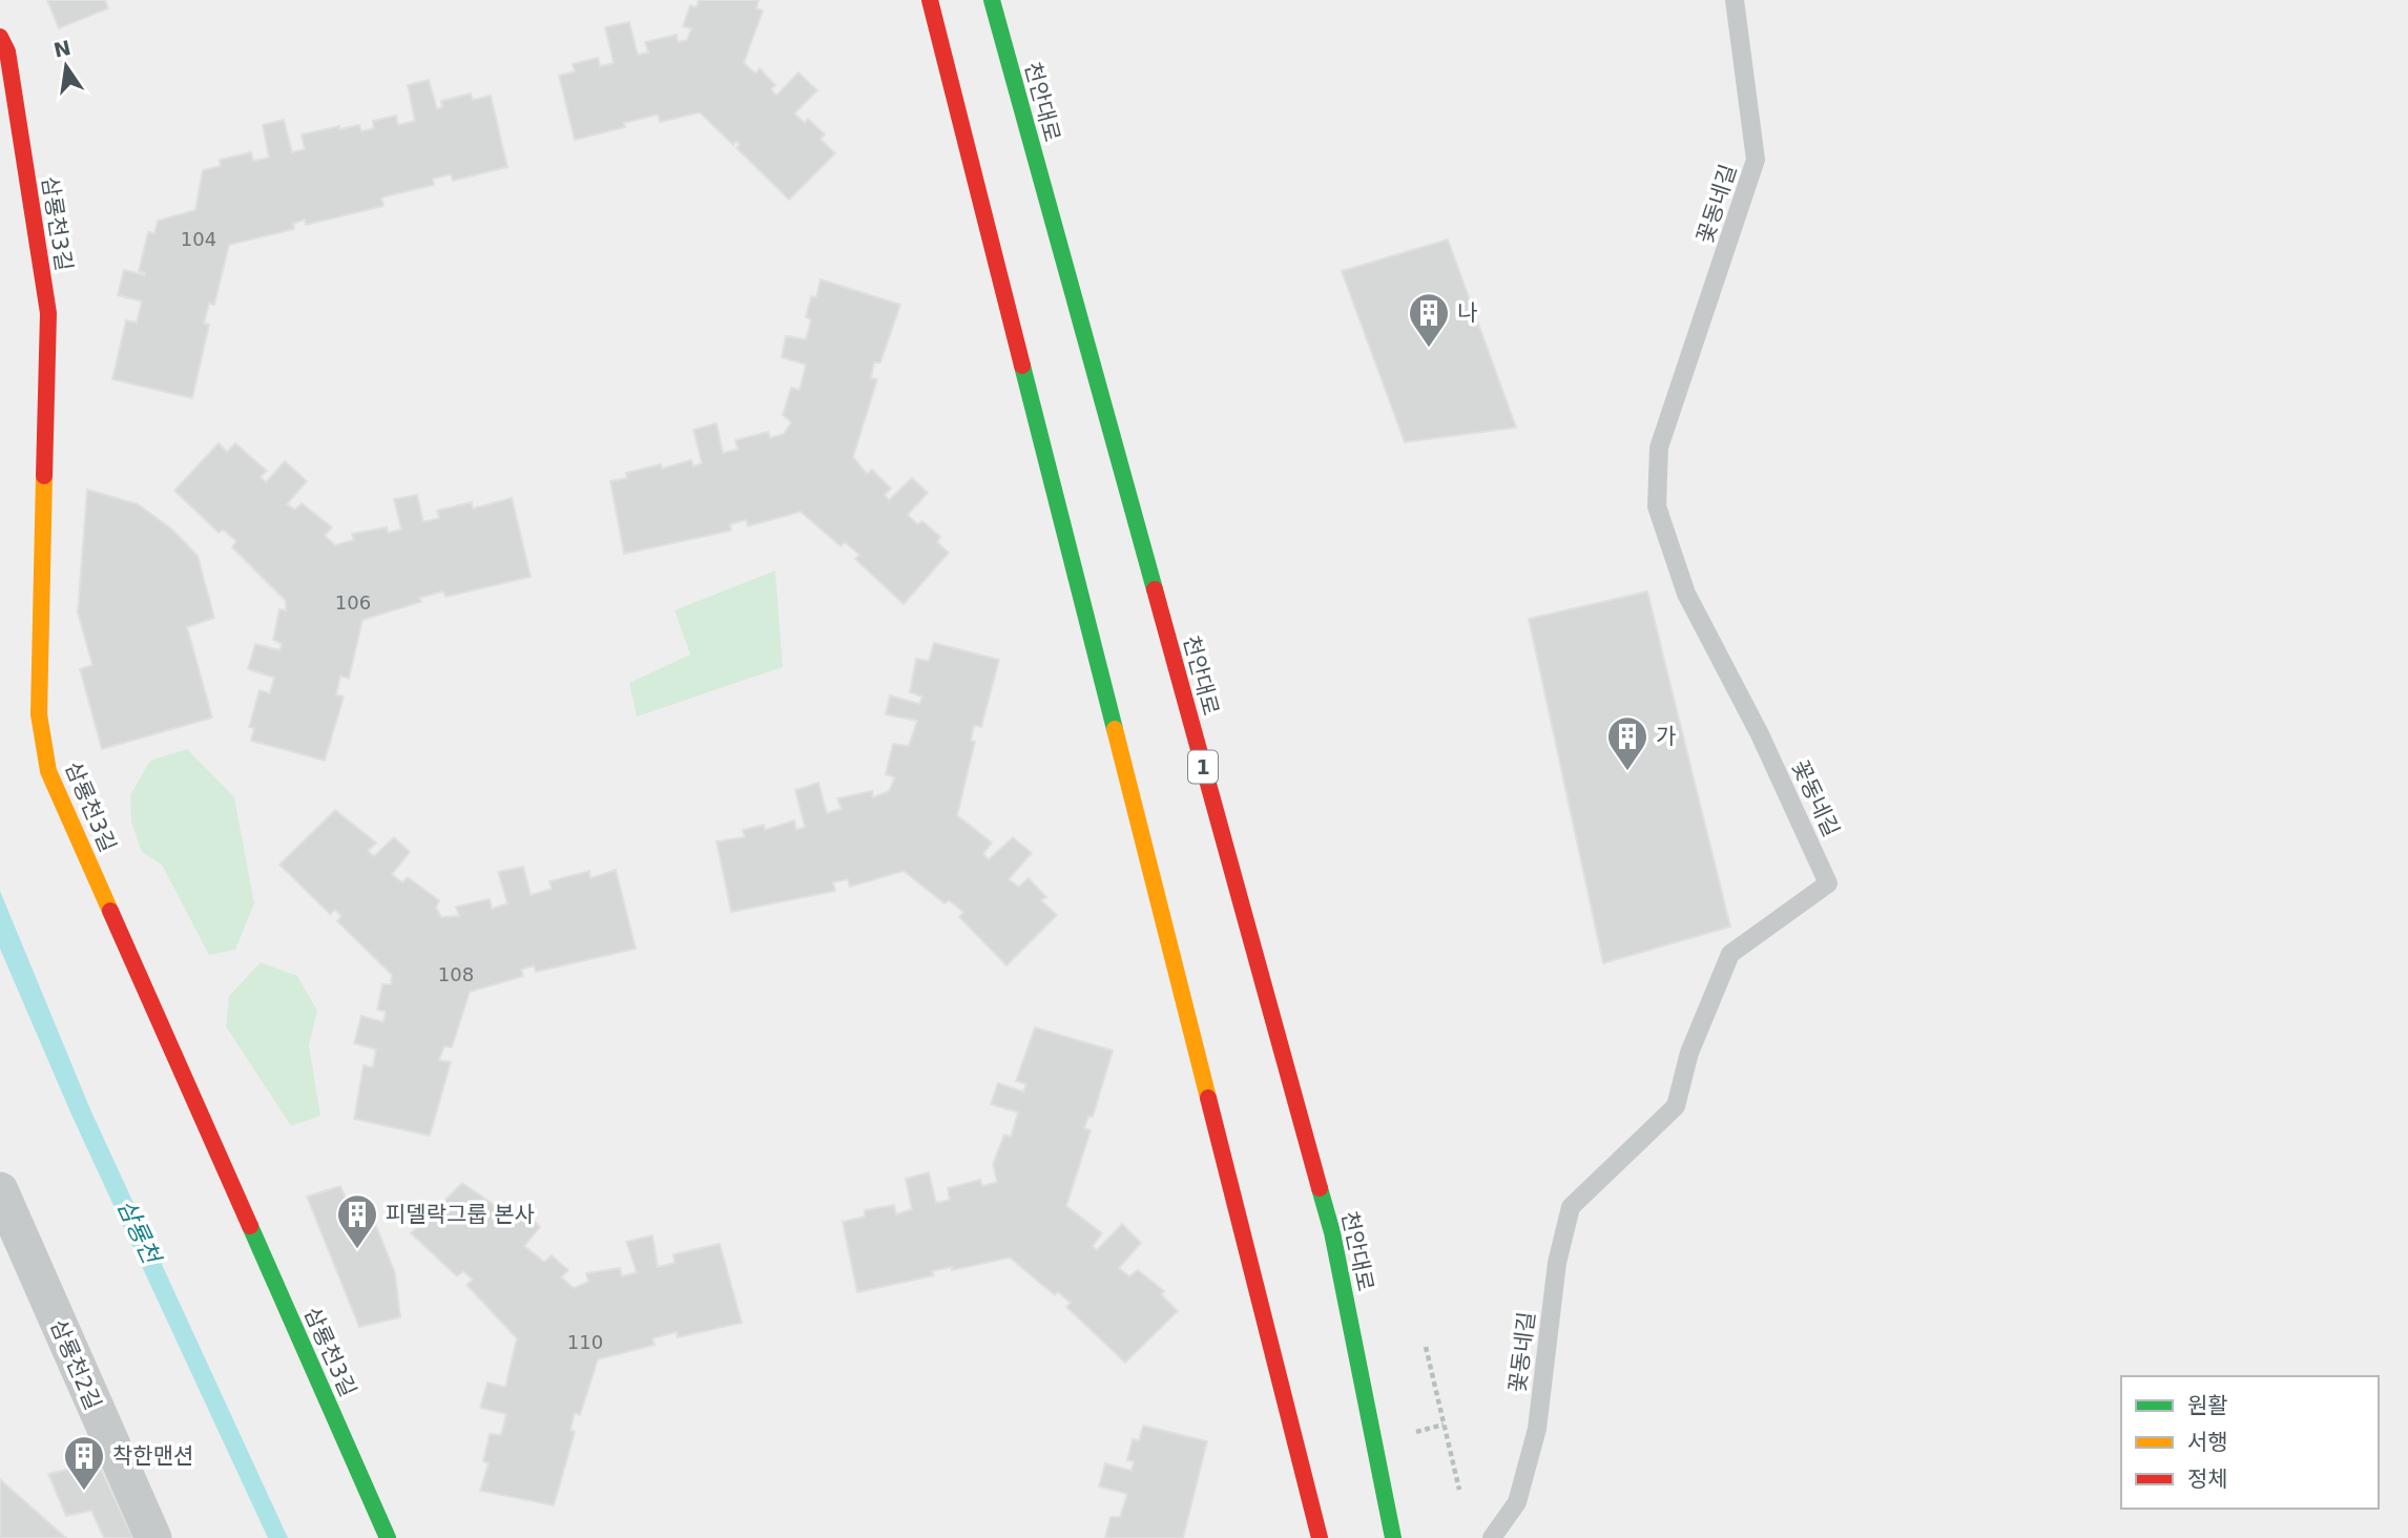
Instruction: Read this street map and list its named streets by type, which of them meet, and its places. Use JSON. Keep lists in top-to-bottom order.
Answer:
{
  "streets": {
    "main road": ["천안대로", "삼룡천3길", "1"],
    "street": ["삼룡천2길"],
    "lane": ["꽃동네길"]
  },
  "water": ["삼룡천"],
  "places": {
    "building": [
      "나",
      "가",
      "피델락그룹 본사",
      "착한맨션"
    ]
  },
  "house_numbers": [
    "104",
    "106",
    "108",
    "110"
  ],
  "legend": ["원활", "서행", "정체"],
  "north": "top"
}
